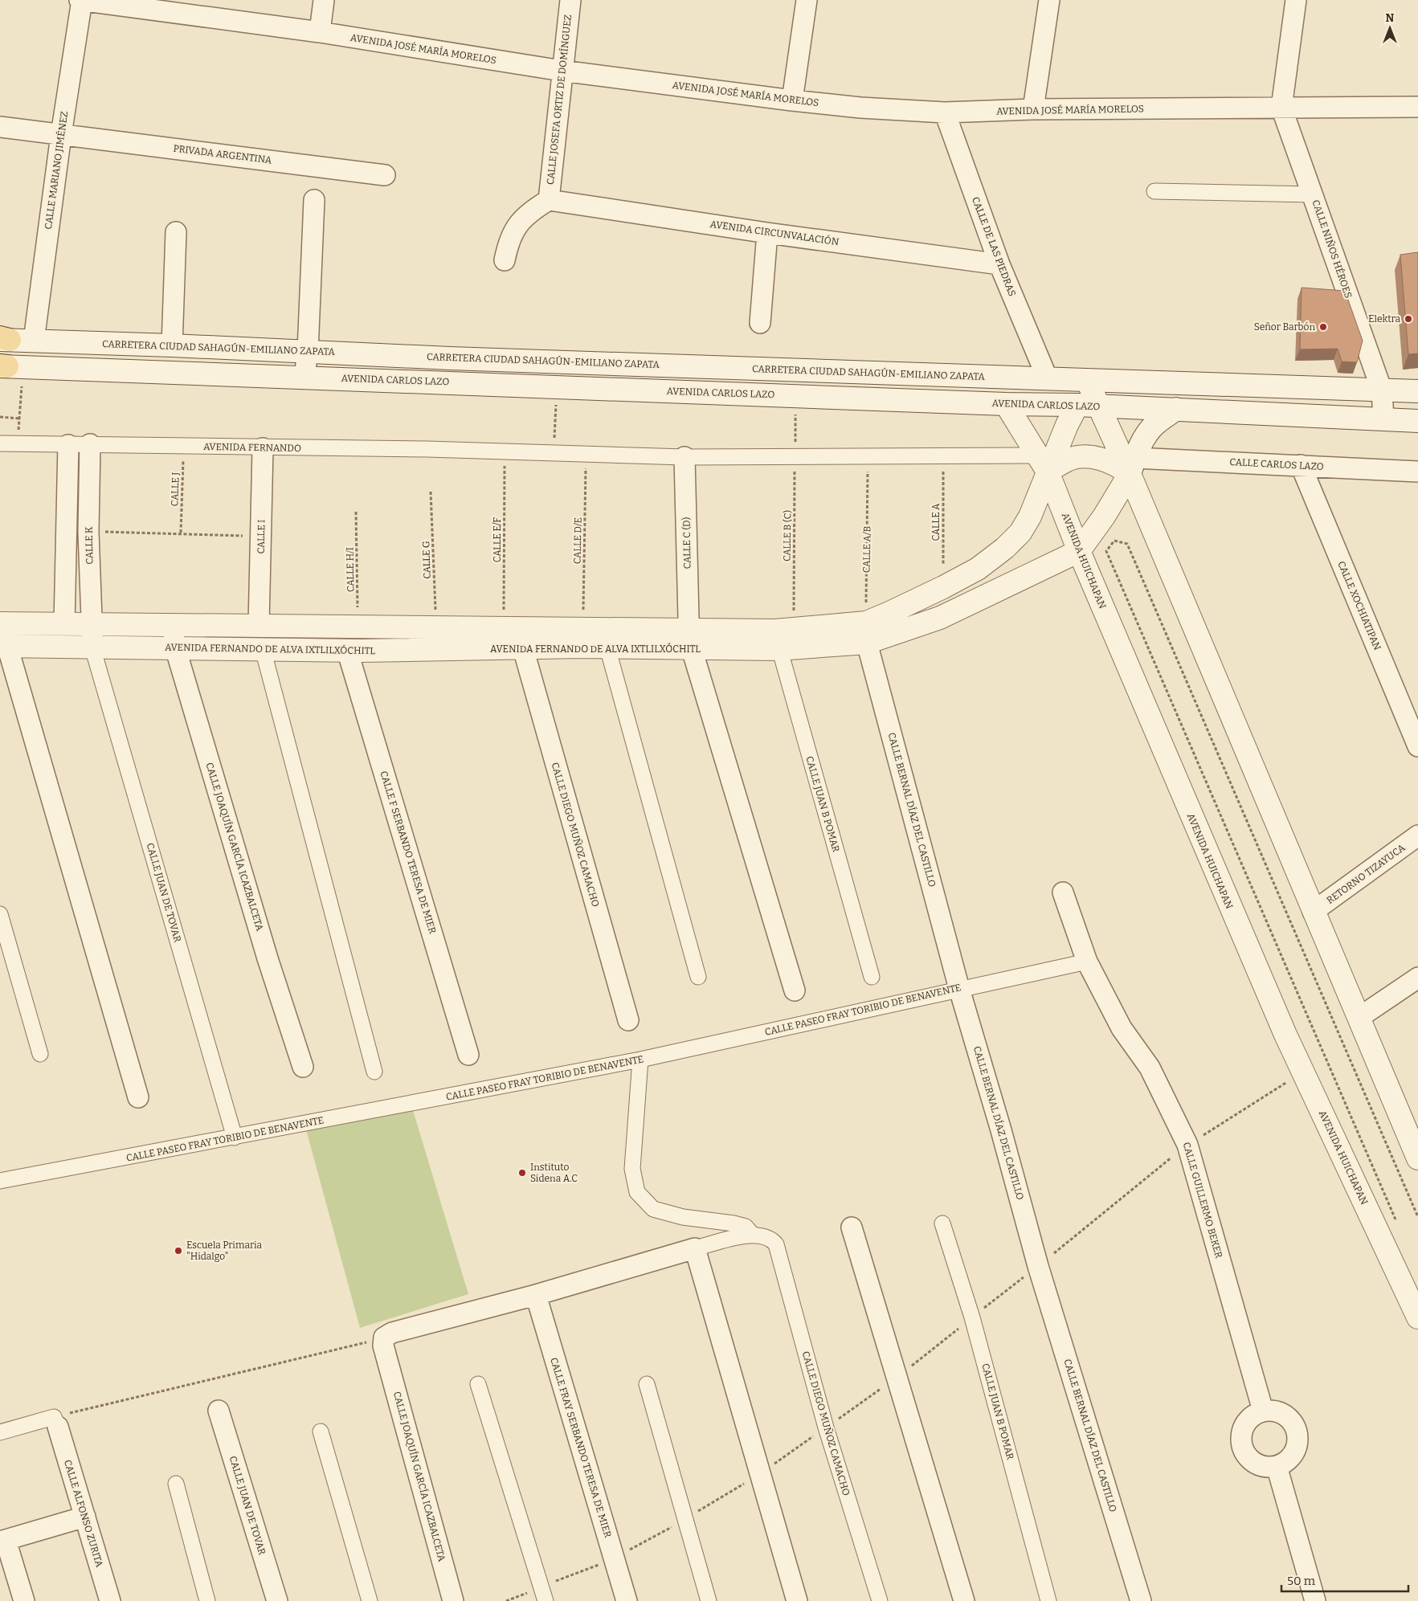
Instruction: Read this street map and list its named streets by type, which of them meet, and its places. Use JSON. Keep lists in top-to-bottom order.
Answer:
{
  "streets": {
    "street": [
      "AVENIDA JOSÉ MARÍA MORELOS",
      "CALLE JOSEFA ORTIZ DE DOMÍNGUEZ",
      "PRIVADA ARGENTINA",
      "CALLE MARIANO JIMÉNEZ",
      "AVENIDA CIRCUNVALACIÓN",
      "CALLE DE LAS PIEDRAS",
      "CALLE NIÑOS HÉROES",
      "CARRETERA CIUDAD SAHAGÚN-EMILIANO ZAPATA",
      "AVENIDA CARLOS LAZO",
      "AVENIDA FERNANDO",
      "CALLE CARLOS LAZO",
      "CALLE I",
      "CALLE C (D)",
      "CALLE K",
      "AVENIDA HUICHAPAN",
      "CALLE XOCHIATIPAN",
      "AVENIDA FERNANDO DE ALVA IXTLILXÓCHITL",
      "CALLE JUAN B POMAR",
      "CALLE BERNAL DÍAZ DEL CASTILLO",
      "CALLE DIEGO MUÑOZ CAMACHO",
      "CALLE JOAQUÍN GARCÍA ICAZBALCETA",
      "CALLE F SERBANDO TERESA DE MIER",
      "RETORNO TIZAYUCA",
      "CALLE JUAN DE TOVAR",
      "CALLE PASEO FRAY TORIBIO DE BENAVENTE",
      "CALLE GUILLERMO BEKER",
      "CALLE FRAY SERBANDO TERESA DE MIER",
      "CALLE ALFONSO ZURITA"
    ],
    "path": [
      "CALLE J",
      "CALLE A",
      "CALLE B (C)",
      "CALLE E/F",
      "CALLE D/E",
      "CALLE A/B",
      "CALLE G",
      "CALLE H/I"
    ]
  },
  "crossings": [
    ["AVENIDA JOSÉ MARÍA MORELOS", "CALLE JOSEFA ORTIZ DE DOMÍNGUEZ"],
    ["AVENIDA JOSÉ MARÍA MORELOS", "CALLE MARIANO JIMÉNEZ"],
    ["AVENIDA JOSÉ MARÍA MORELOS", "CALLE DE LAS PIEDRAS"],
    ["AVENIDA JOSÉ MARÍA MORELOS", "CALLE NIÑOS HÉROES"],
    ["CALLE JOSEFA ORTIZ DE DOMÍNGUEZ", "AVENIDA CIRCUNVALACIÓN"],
    ["PRIVADA ARGENTINA", "CALLE MARIANO JIMÉNEZ"],
    ["CALLE MARIANO JIMÉNEZ", "CARRETERA CIUDAD SAHAGÚN-EMILIANO ZAPATA"],
    ["AVENIDA CIRCUNVALACIÓN", "CALLE DE LAS PIEDRAS"],
    ["CALLE DE LAS PIEDRAS", "CARRETERA CIUDAD SAHAGÚN-EMILIANO ZAPATA"],
    ["CALLE NIÑOS HÉROES", "AVENIDA CARLOS LAZO"],
    ["CARRETERA CIUDAD SAHAGÚN-EMILIANO ZAPATA", "AVENIDA CARLOS LAZO"],
    ["CARRETERA CIUDAD SAHAGÚN-EMILIANO ZAPATA", "AVENIDA FERNANDO DE ALVA IXTLILXÓCHITL"],
    ["AVENIDA CARLOS LAZO", "AVENIDA HUICHAPAN"],
    ["AVENIDA CARLOS LAZO", "AVENIDA FERNANDO DE ALVA IXTLILXÓCHITL"],
    ["AVENIDA FERNANDO", "CALLE J"],
    ["AVENIDA FERNANDO", "CALLE A"],
    ["AVENIDA FERNANDO", "CALLE B (C)"],
    ["AVENIDA FERNANDO", "CALLE I"],
    ["AVENIDA FERNANDO", "CALLE E/F"],
    ["AVENIDA FERNANDO", "CALLE D/E"],
    ["AVENIDA FERNANDO", "CALLE C (D)"],
    ["AVENIDA FERNANDO", "CALLE K"],
    ["AVENIDA FERNANDO", "CALLE A/B"],
    ["AVENIDA FERNANDO", "AVENIDA HUICHAPAN"],
    ["AVENIDA FERNANDO", "AVENIDA FERNANDO DE ALVA IXTLILXÓCHITL"],
    ["CALLE CARLOS LAZO", "CALLE XOCHIATIPAN"],
    ["CALLE CARLOS LAZO", "AVENIDA FERNANDO DE ALVA IXTLILXÓCHITL"],
    ["CALLE A", "AVENIDA FERNANDO DE ALVA IXTLILXÓCHITL"],
    ["CALLE B (C)", "AVENIDA FERNANDO DE ALVA IXTLILXÓCHITL"],
    ["CALLE B (C)", "CALLE JUAN B POMAR"],
    ["CALLE I", "AVENIDA FERNANDO DE ALVA IXTLILXÓCHITL"],
    ["CALLE E/F", "AVENIDA FERNANDO DE ALVA IXTLILXÓCHITL"],
    ["CALLE D/E", "AVENIDA FERNANDO DE ALVA IXTLILXÓCHITL"],
    ["CALLE C (D)", "AVENIDA FERNANDO DE ALVA IXTLILXÓCHITL"],
    ["CALLE K", "AVENIDA FERNANDO DE ALVA IXTLILXÓCHITL"],
    ["CALLE K", "CALLE JUAN DE TOVAR"],
    ["CALLE A/B", "AVENIDA FERNANDO DE ALVA IXTLILXÓCHITL"],
    ["CALLE A/B", "CALLE BERNAL DÍAZ DEL CASTILLO"],
    ["CALLE G", "AVENIDA FERNANDO DE ALVA IXTLILXÓCHITL"],
    ["AVENIDA HUICHAPAN", "AVENIDA FERNANDO DE ALVA IXTLILXÓCHITL"],
    ["CALLE H/I", "AVENIDA FERNANDO DE ALVA IXTLILXÓCHITL"],
    ["AVENIDA FERNANDO DE ALVA IXTLILXÓCHITL", "CALLE JUAN B POMAR"],
    ["AVENIDA FERNANDO DE ALVA IXTLILXÓCHITL", "CALLE BERNAL DÍAZ DEL CASTILLO"],
    ["AVENIDA FERNANDO DE ALVA IXTLILXÓCHITL", "CALLE DIEGO MUÑOZ CAMACHO"],
    ["AVENIDA FERNANDO DE ALVA IXTLILXÓCHITL", "CALLE JOAQUÍN GARCÍA ICAZBALCETA"],
    ["AVENIDA FERNANDO DE ALVA IXTLILXÓCHITL", "CALLE F SERBANDO TERESA DE MIER"],
    ["AVENIDA FERNANDO DE ALVA IXTLILXÓCHITL", "CALLE JUAN DE TOVAR"],
    ["CALLE BERNAL DÍAZ DEL CASTILLO", "CALLE PASEO FRAY TORIBIO DE BENAVENTE"],
    ["CALLE JUAN DE TOVAR", "CALLE PASEO FRAY TORIBIO DE BENAVENTE"],
    ["CALLE PASEO FRAY TORIBIO DE BENAVENTE", "CALLE GUILLERMO BEKER"]
  ],
  "places": [
    "Elektra",
    "Señor Barbón",
    "Instituto Sidena A.C",
    "Escuela Primaria \"Hidalgo\""
  ],
  "scale_bar": "50 m",
  "north": "top"
}
